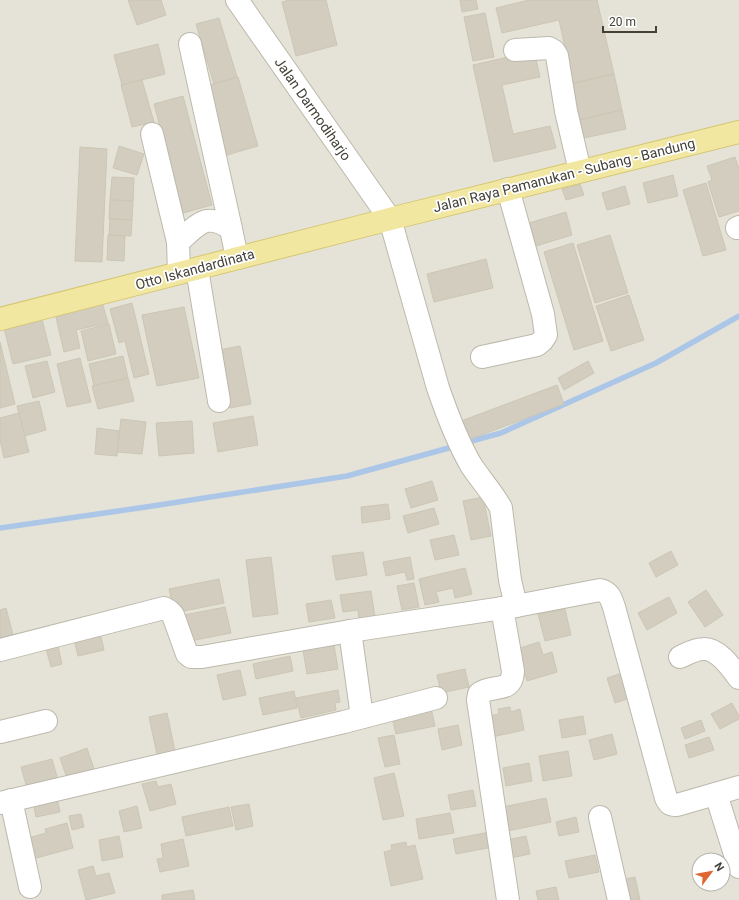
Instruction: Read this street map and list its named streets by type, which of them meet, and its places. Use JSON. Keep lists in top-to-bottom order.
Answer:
{
  "streets": {
    "main road": ["Jalan Raya Pamanukan - Subang - Bandung", "Otto Iskandardinata"],
    "street": ["Jalan Darmodiharjo"]
  },
  "crossings": [
    ["Jalan Darmodiharjo", "Jalan Raya Pamanukan - Subang - Bandung"],
    ["Jalan Darmodiharjo", "Otto Iskandardinata"],
    ["Jalan Raya Pamanukan - Subang - Bandung", "Otto Iskandardinata"]
  ],
  "scale_bar": "20 m",
  "north": "top right"
}
